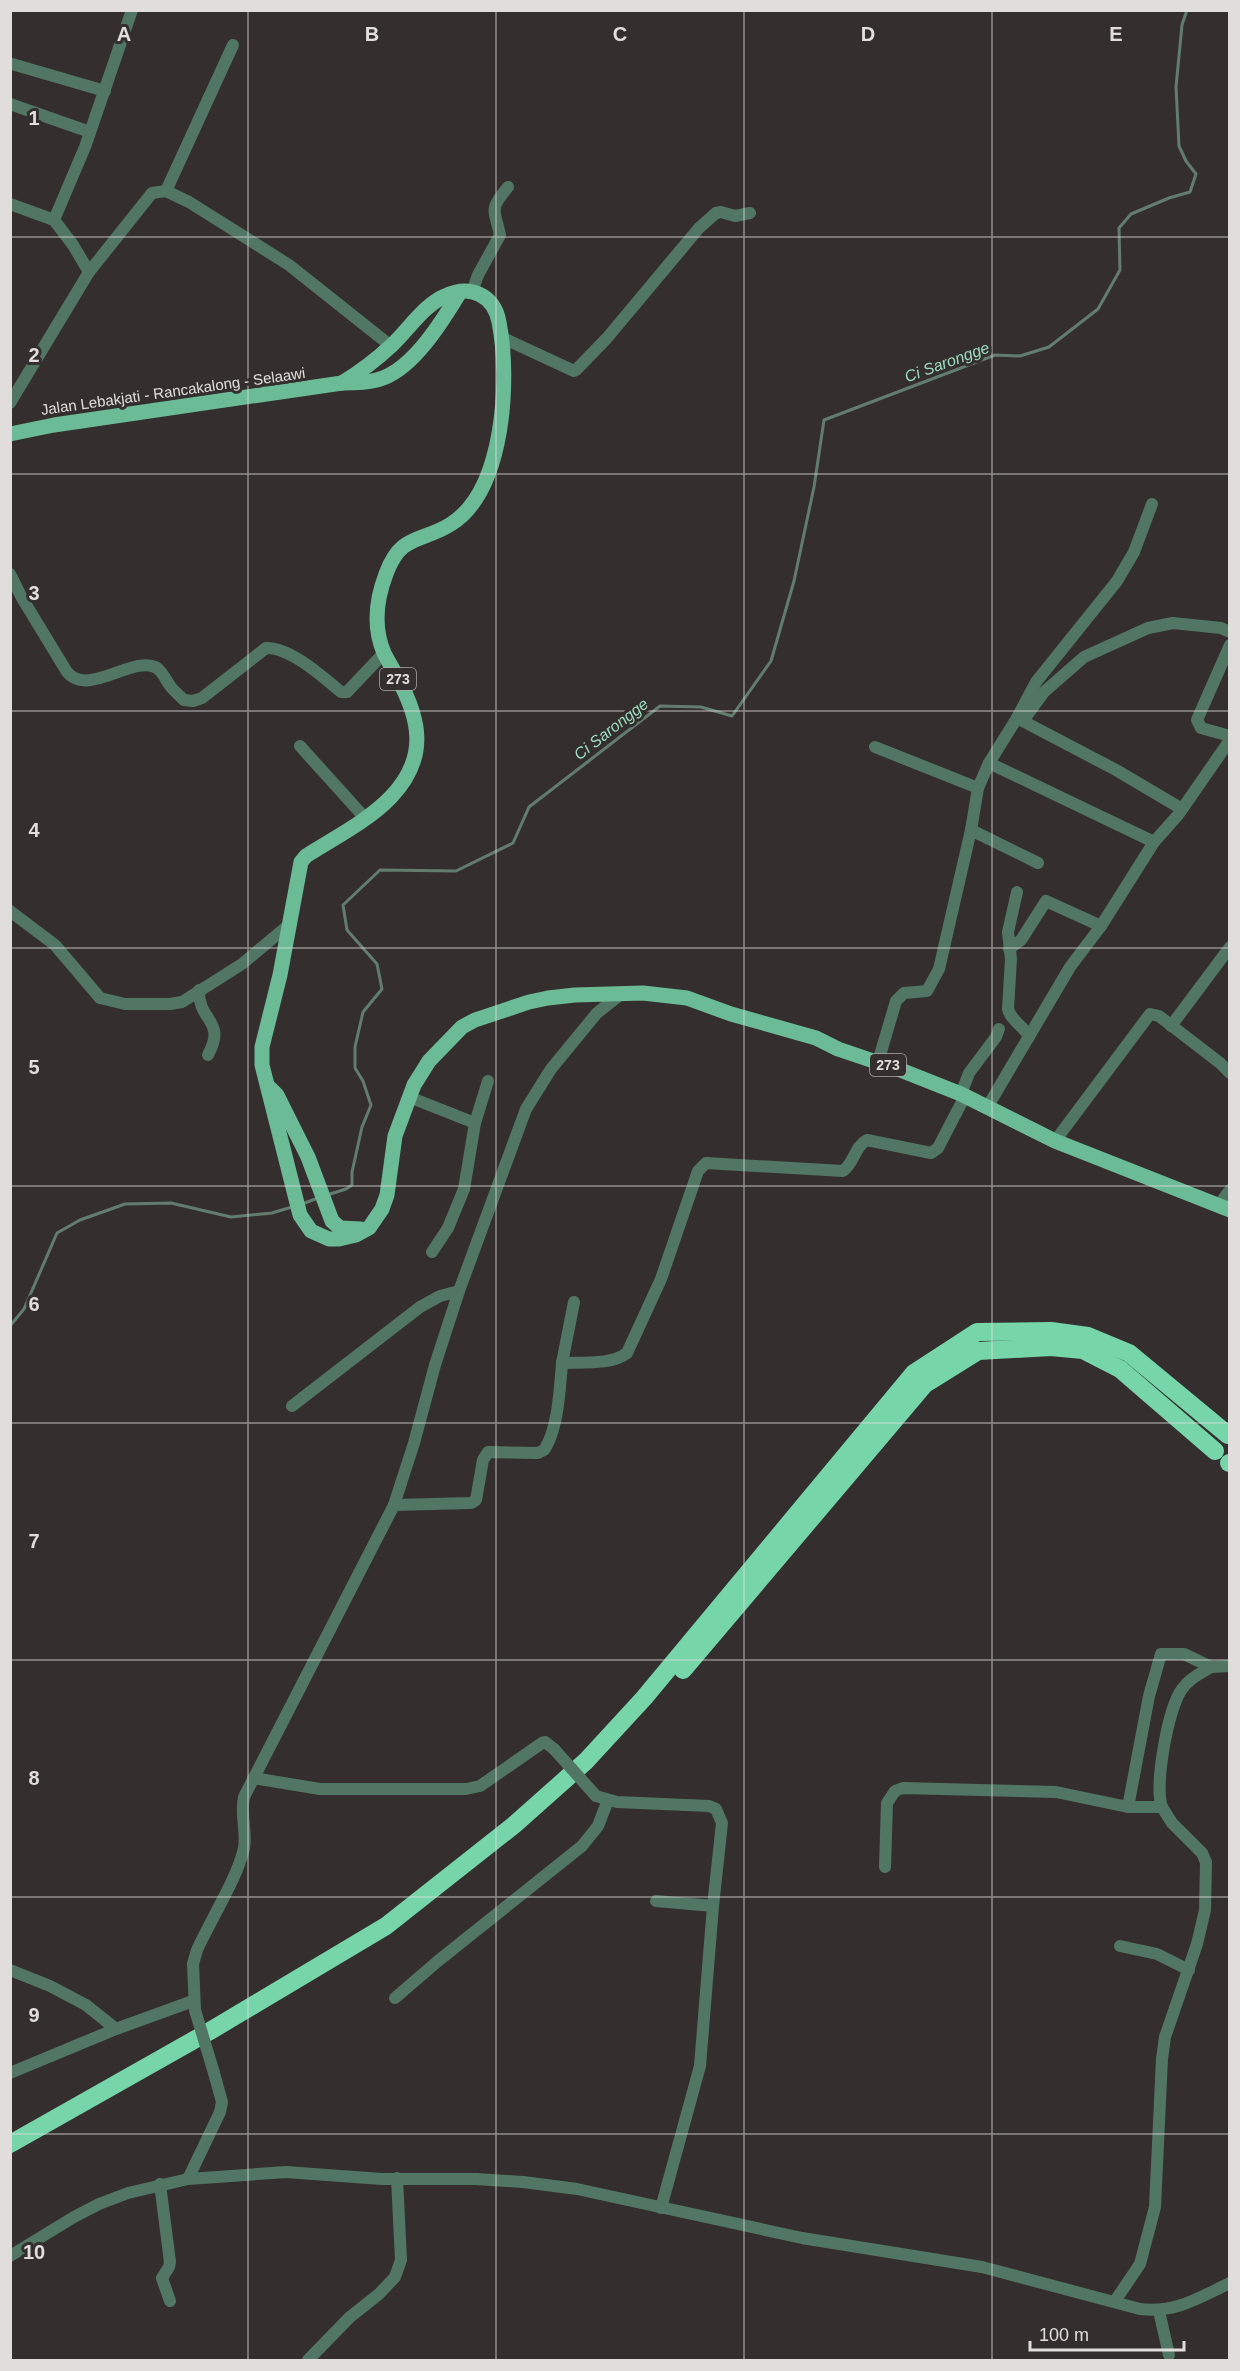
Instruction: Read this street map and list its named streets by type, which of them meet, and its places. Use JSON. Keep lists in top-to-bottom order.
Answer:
{
  "streets": {
    "main road": ["Jalan Lebakjati - Rancakalong - Selaawi", "273"]
  },
  "crossings": [
    ["Jalan Lebakjati - Rancakalong - Selaawi", "273"]
  ],
  "water": ["Ci Sarongge"],
  "scale_bar": "100 m",
  "grid": {
    "columns": [
      "A",
      "B",
      "C",
      "D",
      "E"
    ],
    "rows": [
      "1",
      "2",
      "3",
      "4",
      "5",
      "6",
      "7",
      "8",
      "9",
      "10"
    ]
  }
}
